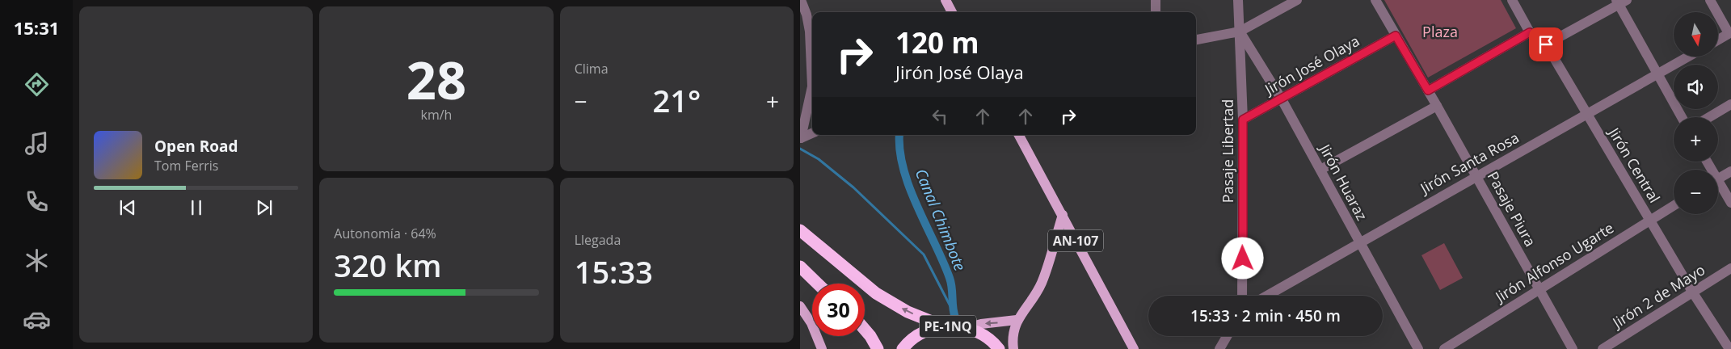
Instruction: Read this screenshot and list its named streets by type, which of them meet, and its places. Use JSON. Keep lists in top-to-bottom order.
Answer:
{
  "streets": {
    "highway": ["PE-1NQ"],
    "main road": ["AN-107"],
    "street": [
      "Jirón José Olaya",
      "Pasaje Libertad",
      "Jirón Santa Rosa",
      "Jirón Central",
      "Jirón Huaraz",
      "Pasaje Piura",
      "Jirón Alfonso Ugarte",
      "Jirón 2 de Mayo"
    ]
  },
  "crossings": [
    ["Jirón José Olaya", "Pasaje Libertad"],
    ["Jirón José Olaya", "Jirón Huaraz"],
    ["Jirón José Olaya", "Pasaje Piura"],
    ["Pasaje Libertad", "Jirón Huaraz"],
    ["Jirón Santa Rosa", "Jirón Central"],
    ["Jirón Santa Rosa", "Jirón Huaraz"],
    ["Jirón Santa Rosa", "Pasaje Piura"],
    ["Jirón Central", "Jirón Alfonso Ugarte"],
    ["Jirón Central", "Jirón 2 de Mayo"],
    ["Pasaje Piura", "Jirón Alfonso Ugarte"]
  ],
  "water": ["Canal Chimbote"],
  "parks": ["Plaza"],
  "north": "bottom",
  "page": {
    "tabs": "15:31",
    "tile": [
      ["28", "km/h"],
      "Clima",
      ["Autonomía · 64%", "320 km"],
      ["Llegada", "15:33"]
    ],
    "map_buttons": ["+", "−"],
    "turn": ["120 m", "Jirón José Olaya"],
    "heat": ["−", "21°", "+"],
    "song": ["Open Road", "Tom Ferris"],
    "limit": "30",
    "trip": "15:33 · 2 min · 450 m"
  }
}
